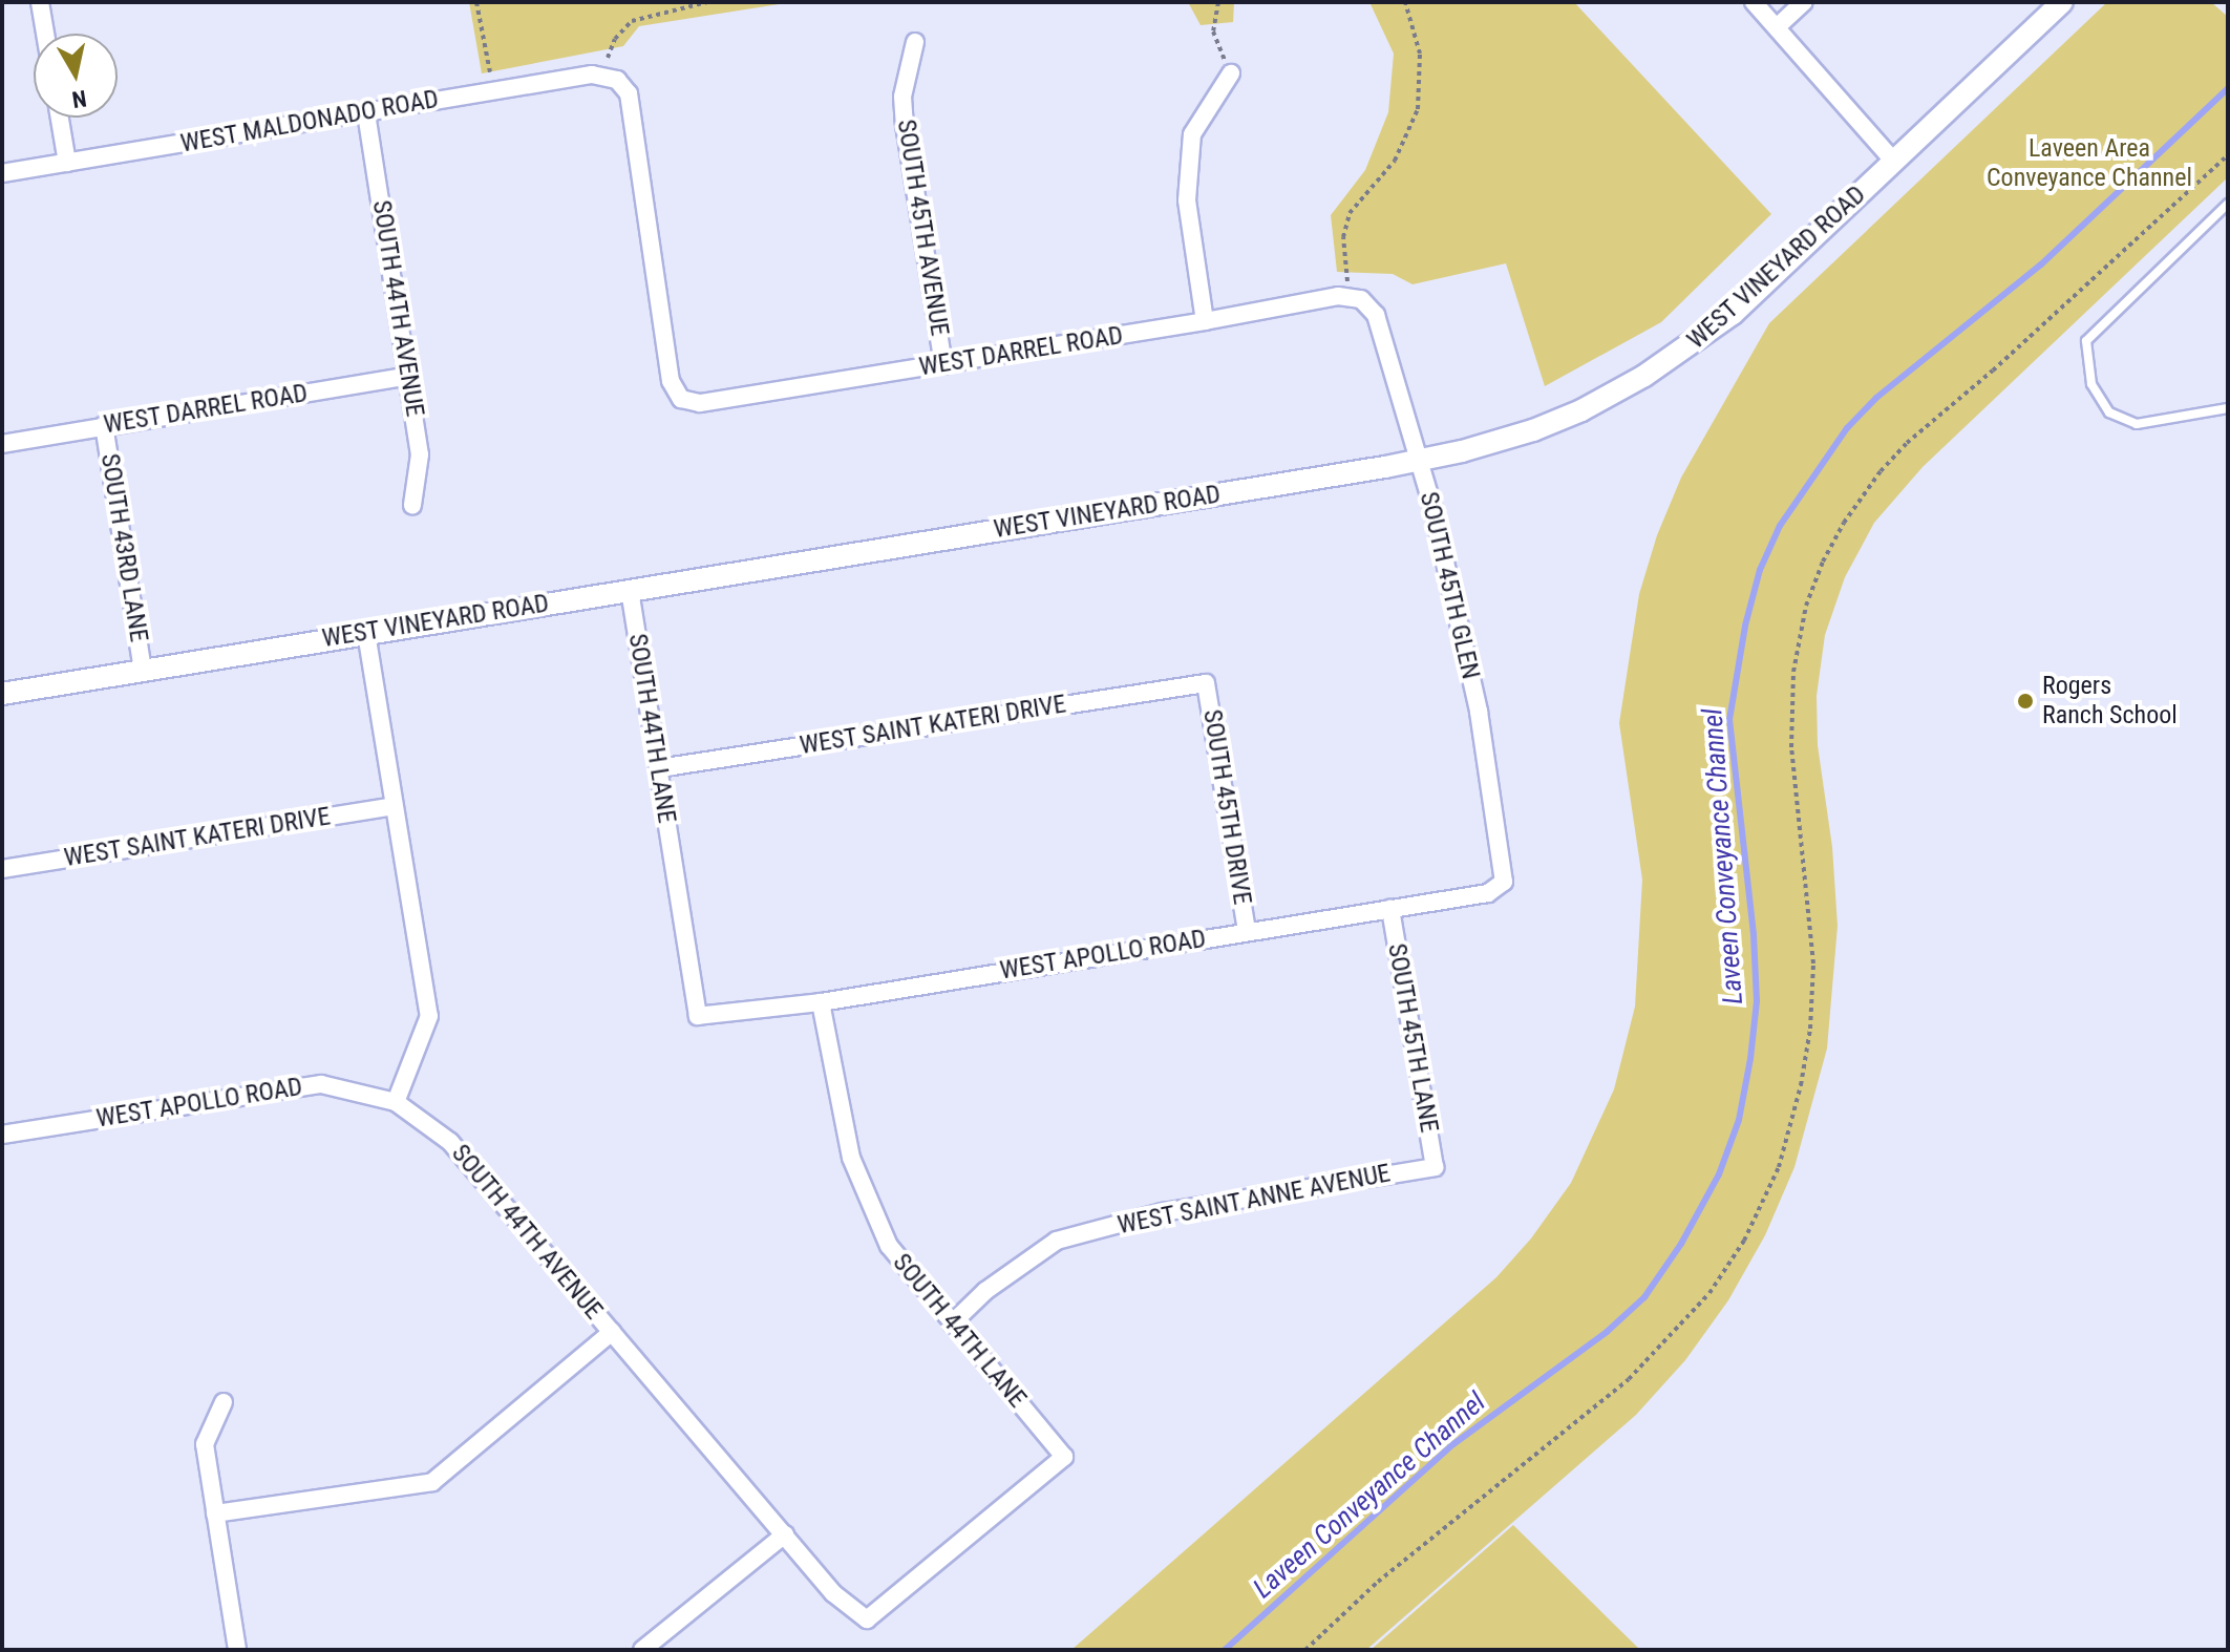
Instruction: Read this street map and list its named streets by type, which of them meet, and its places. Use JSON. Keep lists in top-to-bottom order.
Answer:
{
  "streets": {
    "street": [
      "WEST MALDONADO ROAD",
      "SOUTH 45TH AVENUE",
      "WEST VINEYARD ROAD",
      "SOUTH 44TH AVENUE",
      "WEST DARREL ROAD",
      "SOUTH 43RD LANE",
      "SOUTH 45TH GLEN",
      "WEST SAINT KATERI DRIVE",
      "SOUTH 44TH LANE",
      "SOUTH 45TH DRIVE",
      "WEST APOLLO ROAD",
      "SOUTH 45TH LANE",
      "WEST SAINT ANNE AVENUE"
    ]
  },
  "crossings": [
    ["WEST MALDONADO ROAD", "SOUTH 44TH AVENUE"],
    ["WEST MALDONADO ROAD", "WEST DARREL ROAD"],
    ["SOUTH 45TH AVENUE", "WEST DARREL ROAD"],
    ["WEST VINEYARD ROAD", "SOUTH 43RD LANE"],
    ["WEST VINEYARD ROAD", "SOUTH 45TH GLEN"],
    ["WEST VINEYARD ROAD", "SOUTH 44TH LANE"],
    ["SOUTH 44TH AVENUE", "WEST DARREL ROAD"],
    ["SOUTH 44TH AVENUE", "SOUTH 44TH LANE"],
    ["SOUTH 44TH AVENUE", "WEST APOLLO ROAD"],
    ["WEST DARREL ROAD", "SOUTH 43RD LANE"],
    ["WEST DARREL ROAD", "SOUTH 45TH GLEN"],
    ["SOUTH 45TH GLEN", "WEST APOLLO ROAD"],
    ["WEST SAINT KATERI DRIVE", "SOUTH 44TH LANE"],
    ["WEST SAINT KATERI DRIVE", "SOUTH 45TH DRIVE"],
    ["SOUTH 44TH LANE", "WEST APOLLO ROAD"],
    ["SOUTH 44TH LANE", "WEST SAINT ANNE AVENUE"],
    ["SOUTH 45TH DRIVE", "WEST APOLLO ROAD"],
    ["WEST APOLLO ROAD", "SOUTH 45TH LANE"],
    ["SOUTH 45TH LANE", "WEST SAINT ANNE AVENUE"]
  ],
  "water": ["Laveen Conveyance Channel"],
  "parks": ["Laveen Area Conveyance Channel"],
  "places": ["Rogers Ranch School"],
  "north": "bottom"
}
